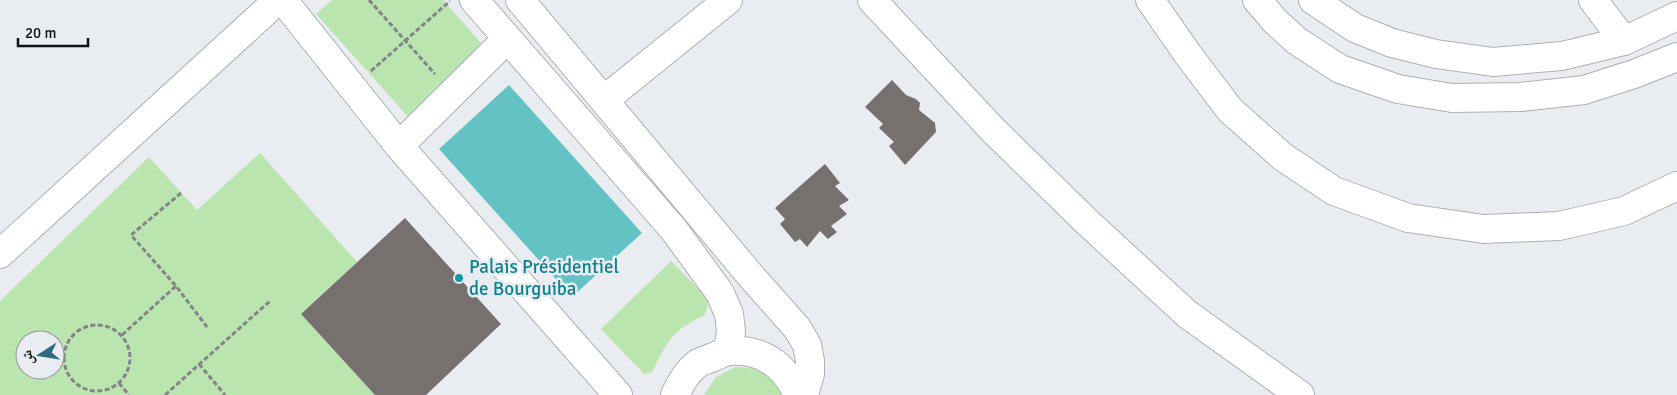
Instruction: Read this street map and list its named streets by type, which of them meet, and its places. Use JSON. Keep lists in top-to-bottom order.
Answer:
{
  "places": ["Palais Présidentiel de Bourguiba"],
  "scale_bar": "20 m",
  "north": "left"
}
